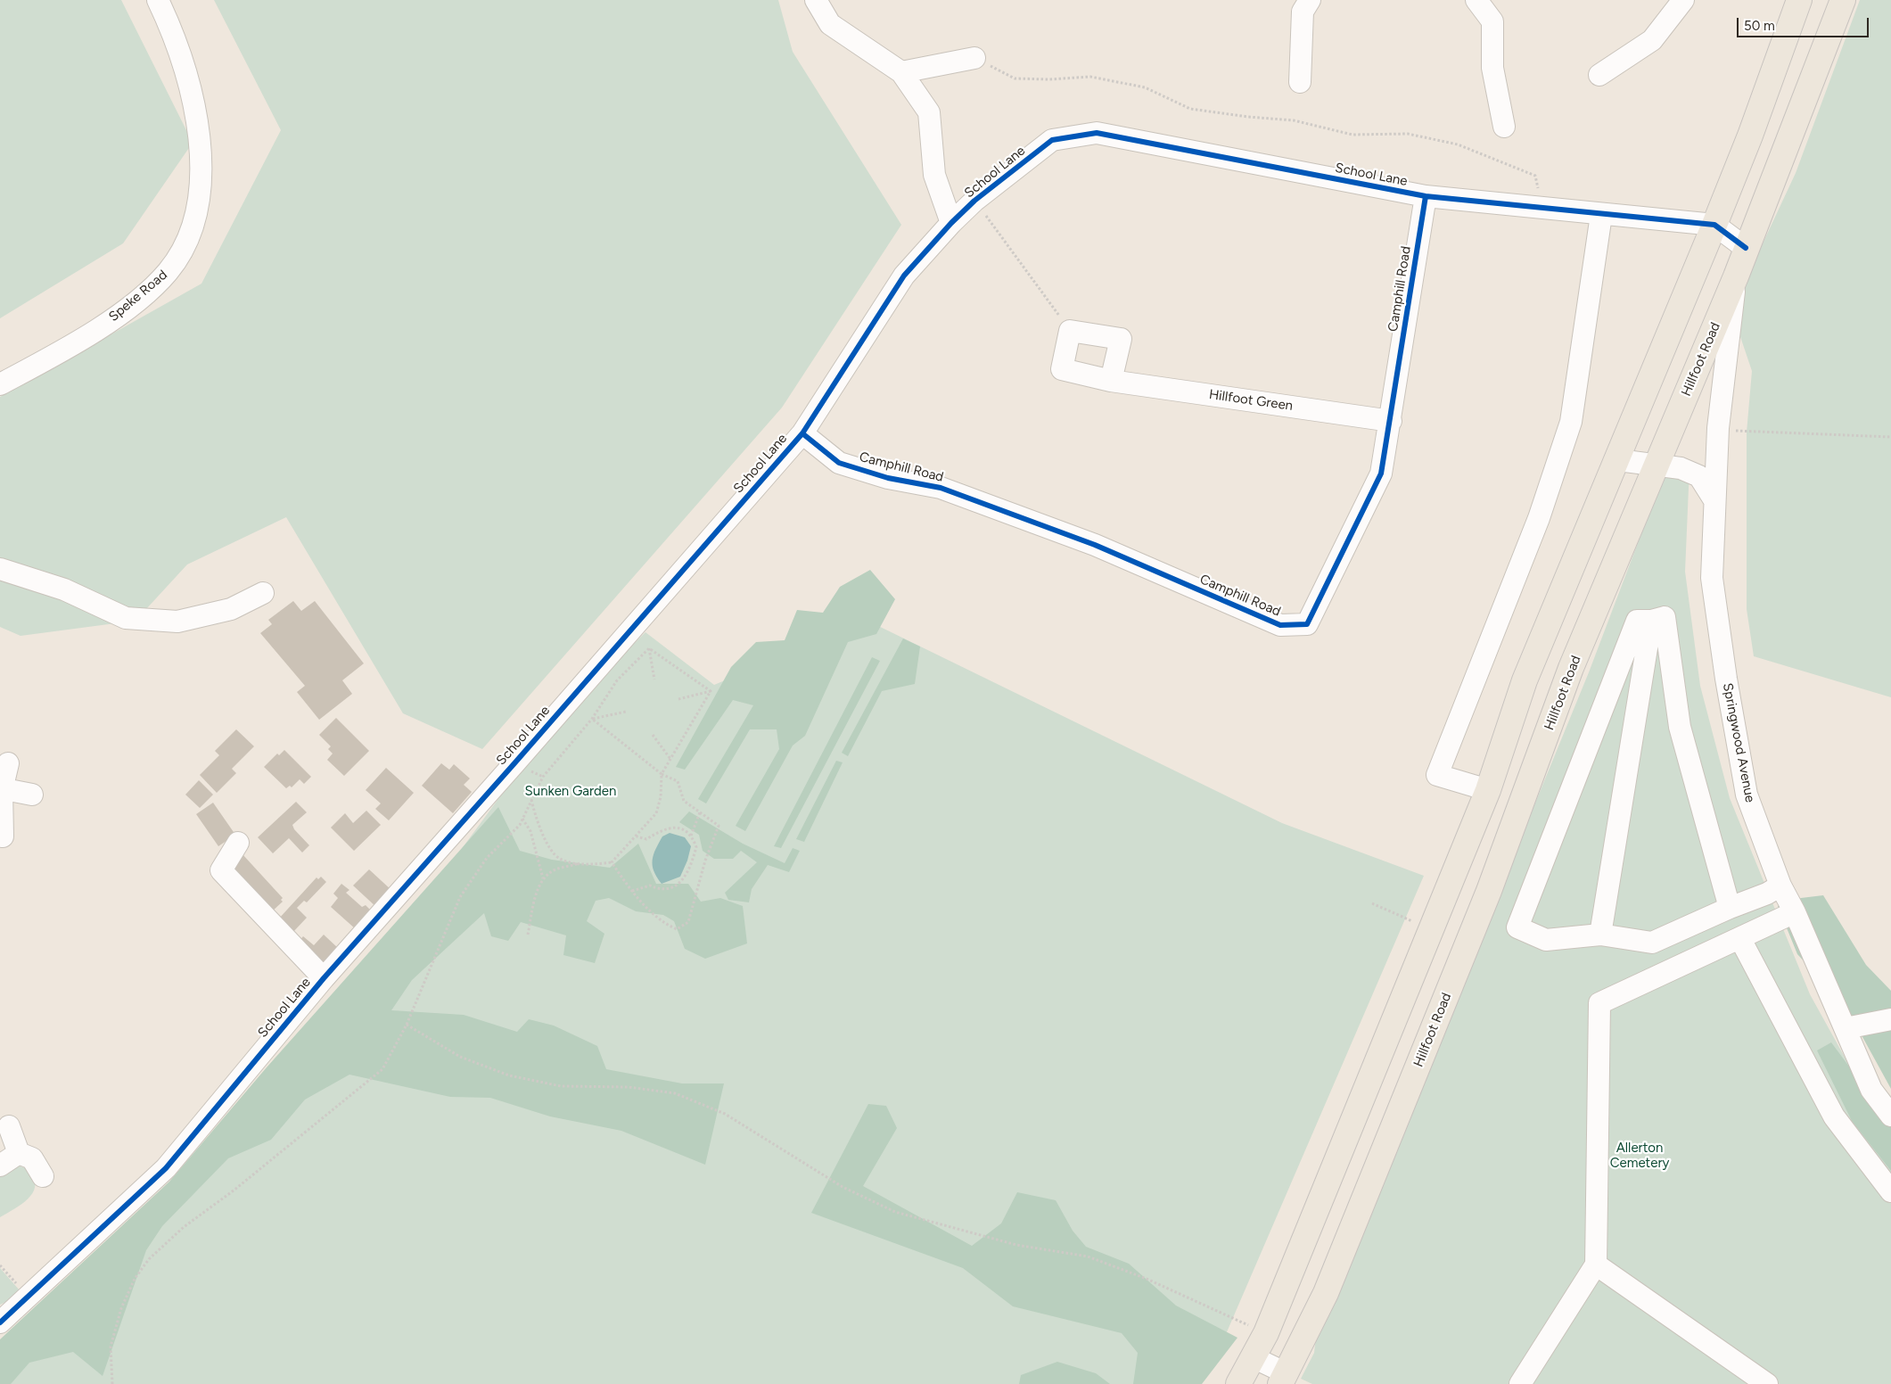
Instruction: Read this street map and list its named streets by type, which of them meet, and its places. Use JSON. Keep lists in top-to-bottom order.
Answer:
{
  "streets": {
    "highway": ["Hillfoot Road"],
    "street": [
      "School Lane",
      "Camphill Road",
      "Speke Road",
      "Hillfoot Green",
      "Springwood Avenue"
    ]
  },
  "crossings": [
    ["School Lane", "Camphill Road"],
    ["Camphill Road", "Hillfoot Green"],
    ["Hillfoot Road", "Springwood Avenue"]
  ],
  "parks": ["Sunken Garden", "Allerton Cemetery"],
  "scale_bar": "50 m"
}
